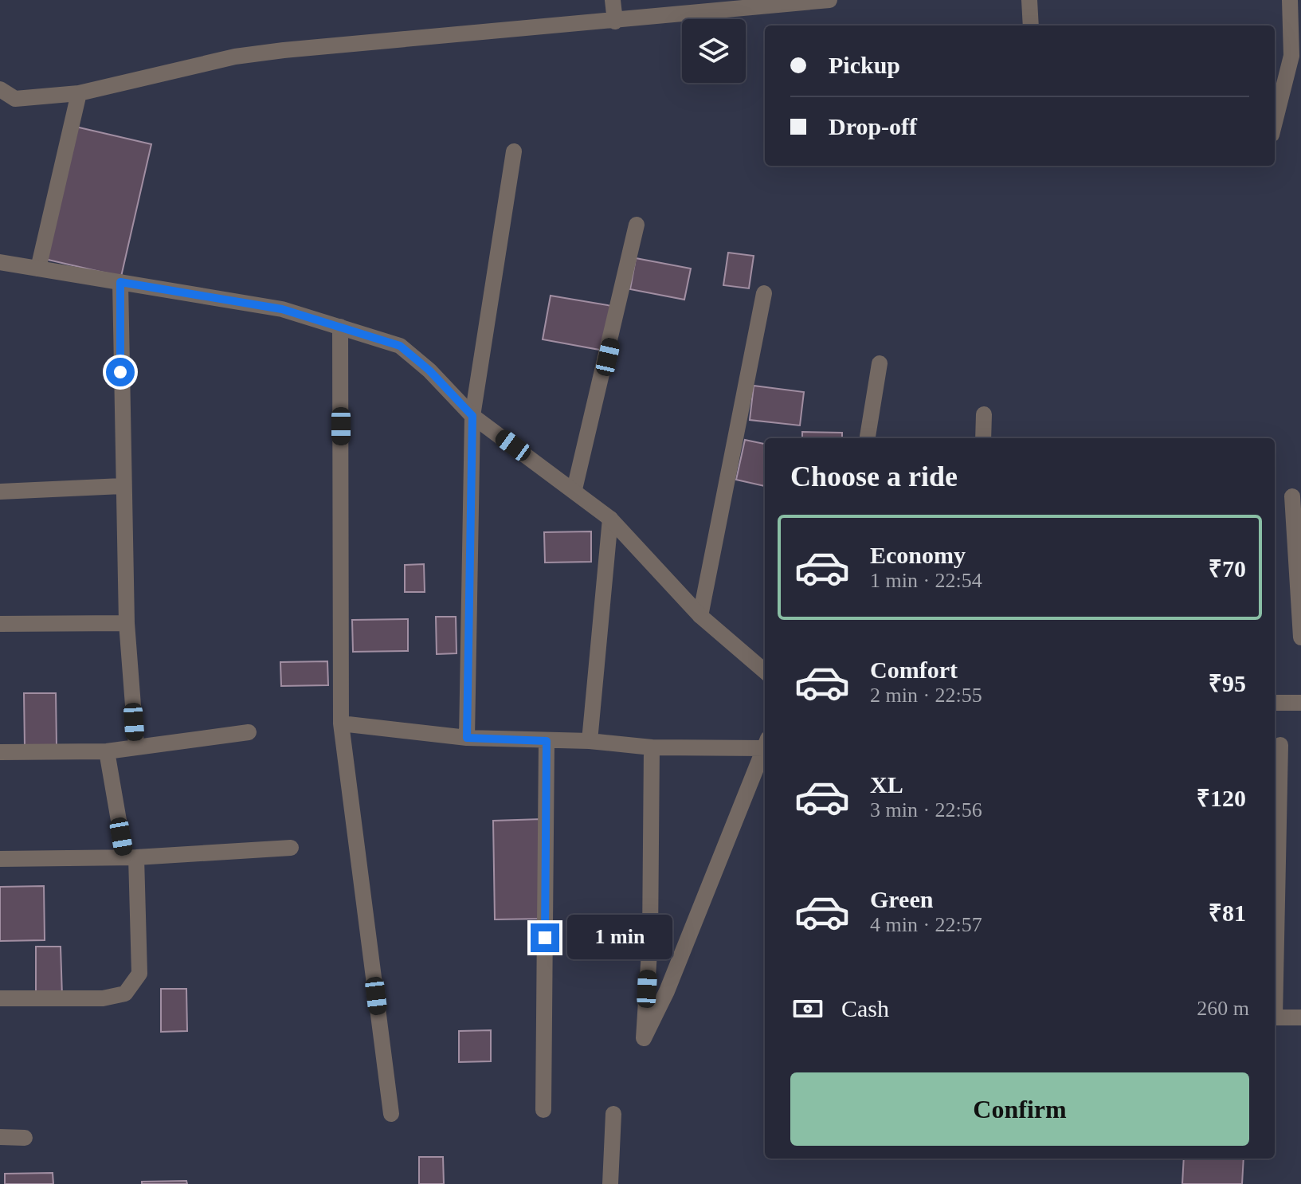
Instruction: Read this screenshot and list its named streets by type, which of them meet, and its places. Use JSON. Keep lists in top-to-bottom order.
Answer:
{
  "page": {
    "banner": ["Pickup", "Drop-off"],
    "heading": "Choose a ride",
    "list": [
      {
        "name": "Economy",
        "note": "1 min · 22:54",
        "value": "₹70"
      },
      {
        "name": "Comfort",
        "note": "2 min · 22:55",
        "value": "₹95"
      },
      {
        "name": "XL",
        "note": "3 min · 22:56",
        "value": "₹120"
      },
      {
        "name": "Green",
        "note": "4 min · 22:57",
        "value": "₹81"
      }
    ],
    "bubble": "1 min",
    "pay": ["Cash", "260 m"],
    "buttons": "Confirm"
  }
}
